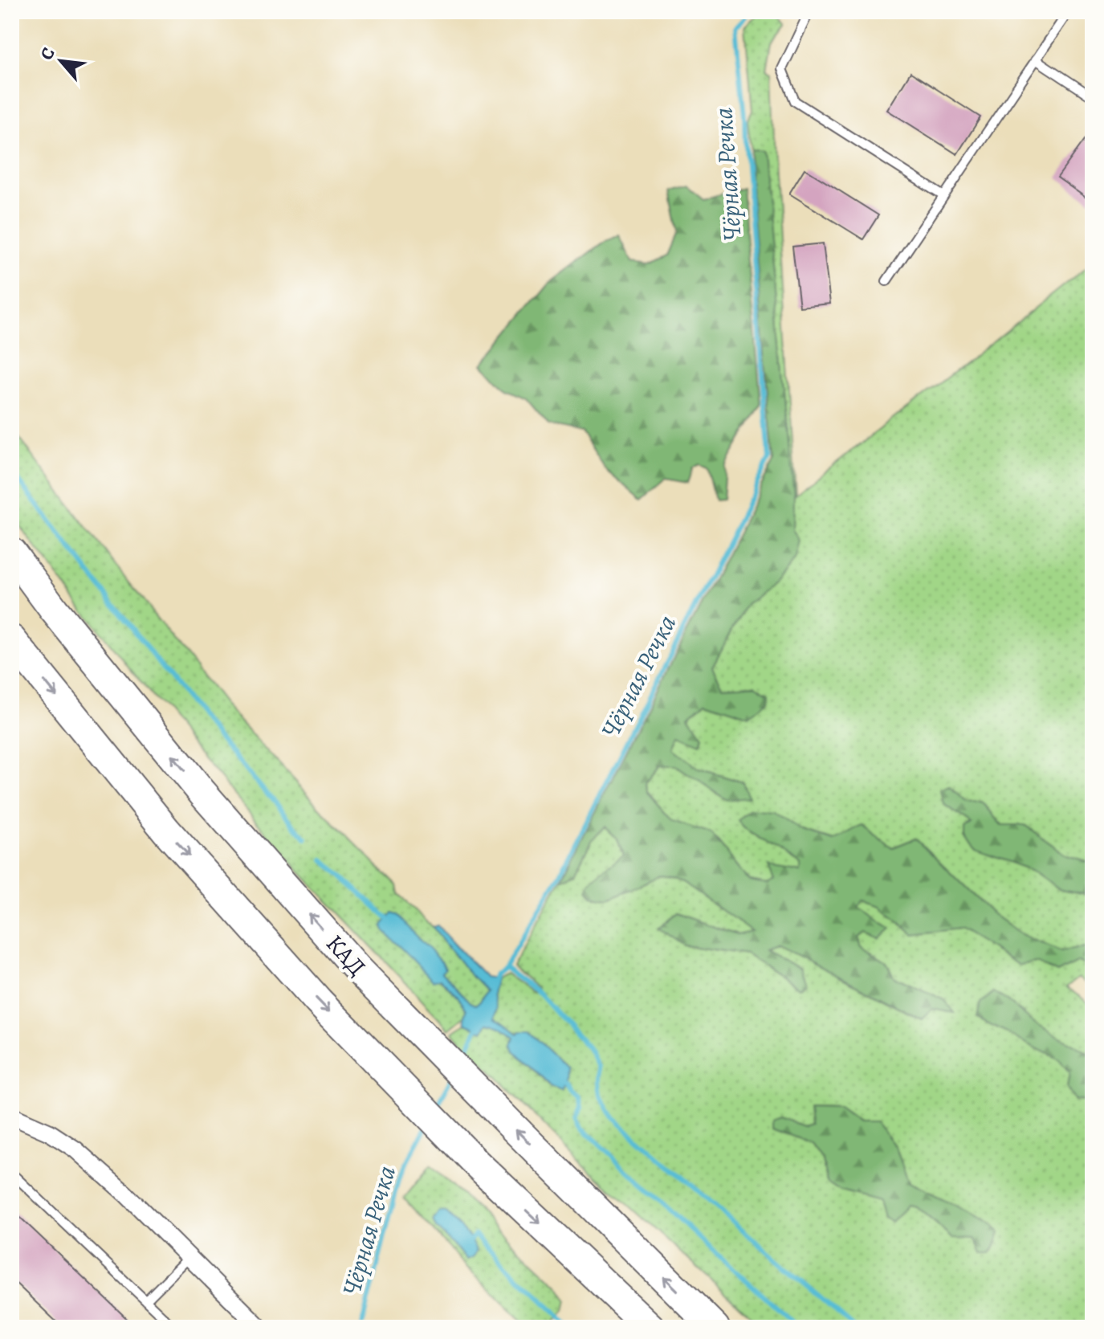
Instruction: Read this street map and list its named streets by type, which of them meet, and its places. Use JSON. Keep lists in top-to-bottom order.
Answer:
{
  "streets": {
    "highway": ["КАД"]
  },
  "water": ["Чёрная Речка"],
  "north": "top left"
}
